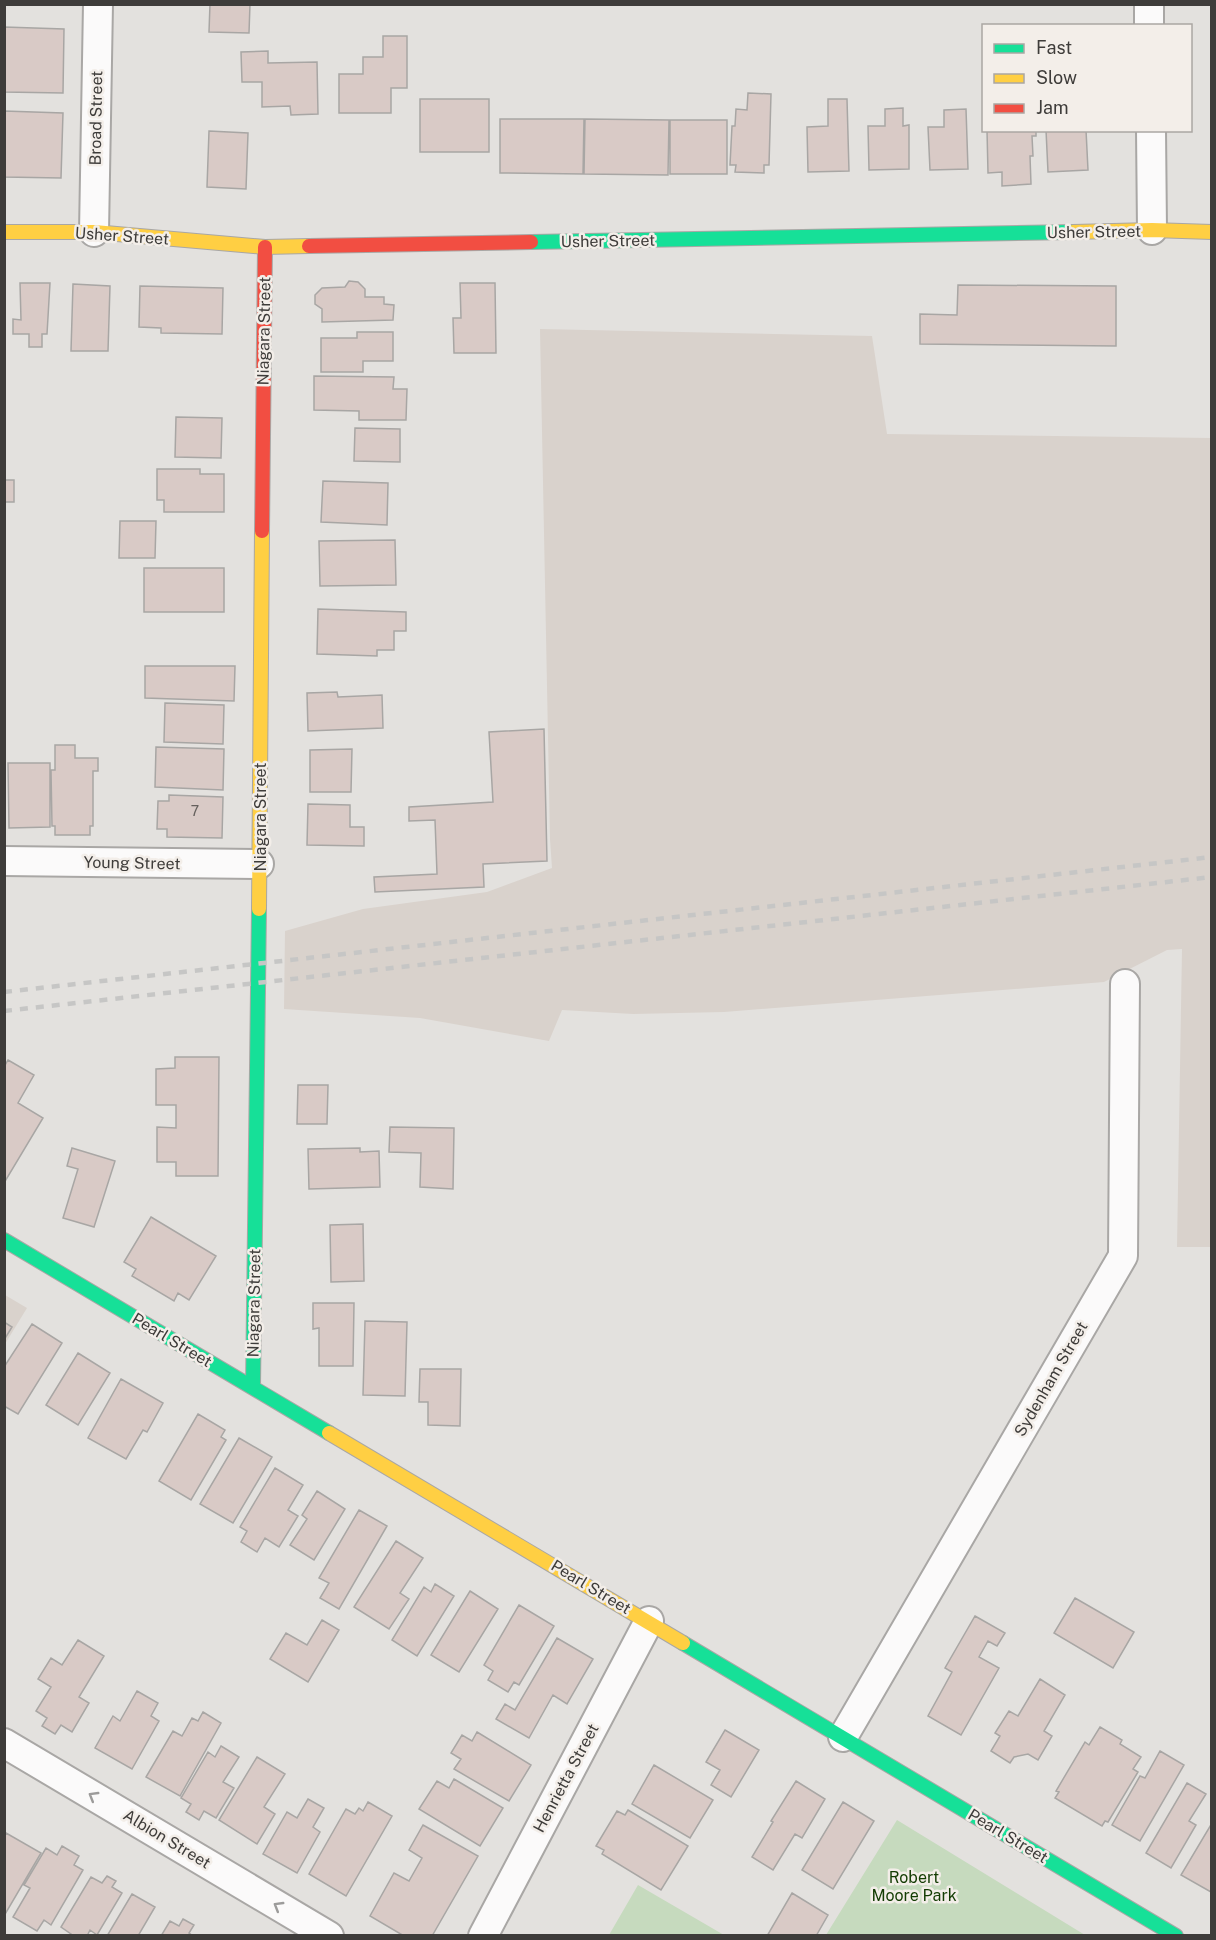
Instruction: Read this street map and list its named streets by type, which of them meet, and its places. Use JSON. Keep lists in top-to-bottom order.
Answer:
{
  "streets": {
    "street": [
      "Broad Street",
      "Usher Street",
      "Niagara Street",
      "Young Street",
      "Pearl Street",
      "Sydenham Street",
      "Henrietta Street",
      "Albion Street"
    ]
  },
  "crossings": [
    ["Broad Street", "Usher Street"],
    ["Usher Street", "Niagara Street"],
    ["Niagara Street", "Young Street"],
    ["Niagara Street", "Pearl Street"],
    ["Pearl Street", "Sydenham Street"],
    ["Pearl Street", "Henrietta Street"]
  ],
  "one_way": ["Albion Street"],
  "parks": ["Robert Moore Park"],
  "house_numbers": ["7"],
  "legend": ["Fast", "Slow", "Jam"]
}
